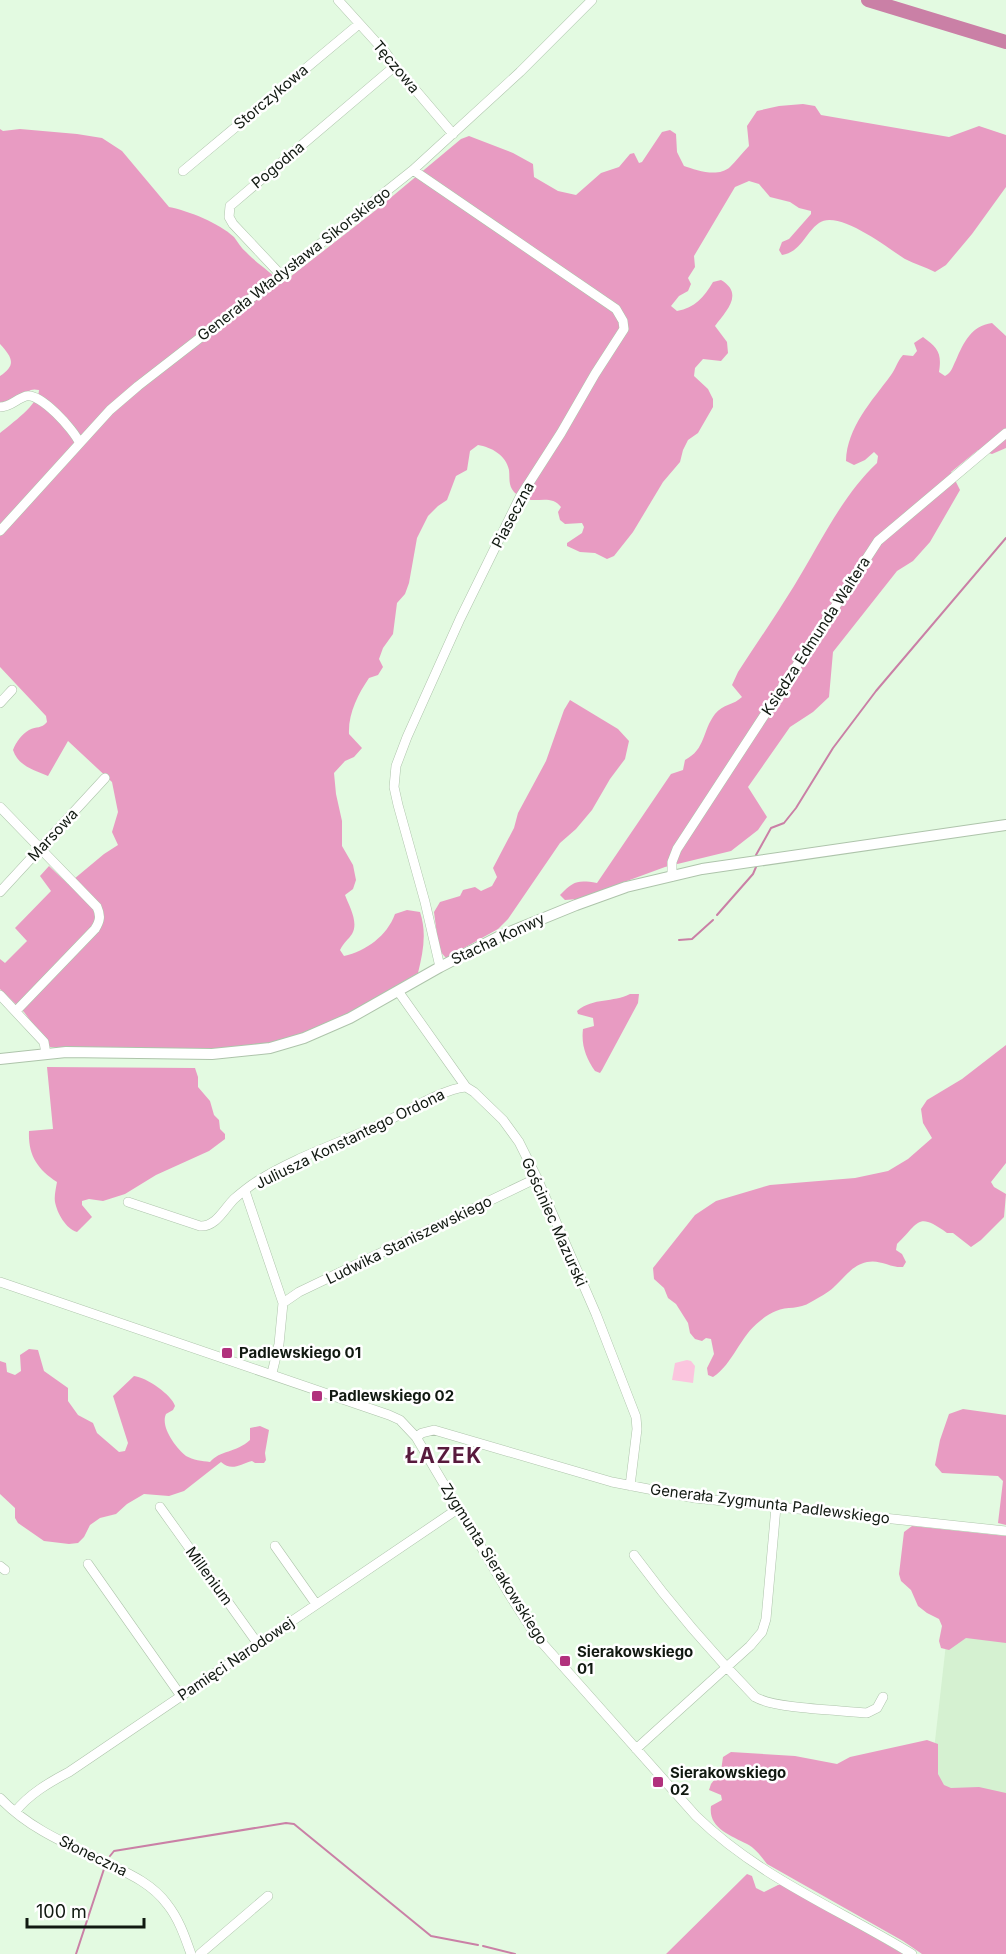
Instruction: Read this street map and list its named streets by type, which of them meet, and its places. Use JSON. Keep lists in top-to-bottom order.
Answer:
{
  "streets": {
    "main road": ["Stacha Konwy"],
    "street": [
      "Tęczowa",
      "Storczykowa",
      "Pogodna",
      "Generała Władysława Sikorskiego",
      "Piaseczna",
      "Księdza Edmunda Waltera",
      "Marsowa",
      "Juliusza Konstantego Ordona",
      "Gościniec Mazurski",
      "Ludwika Staniszewskiego",
      "Generała Zygmunta Padlewskiego",
      "Zygmunta Sierakowskiego",
      "Millenium",
      "Pamięci Narodowej",
      "Słoneczna"
    ]
  },
  "crossings": [
    ["Tęczowa", "Storczykowa"],
    ["Tęczowa", "Pogodna"],
    ["Tęczowa", "Generała Władysława Sikorskiego"],
    ["Pogodna", "Generała Władysława Sikorskiego"],
    ["Generała Władysława Sikorskiego", "Piaseczna"],
    ["Piaseczna", "Stacha Konwy"],
    ["Księdza Edmunda Waltera", "Stacha Konwy"],
    ["Stacha Konwy", "Gościniec Mazurski"],
    ["Juliusza Konstantego Ordona", "Gościniec Mazurski"],
    ["Juliusza Konstantego Ordona", "Ludwika Staniszewskiego"],
    ["Gościniec Mazurski", "Ludwika Staniszewskiego"],
    ["Gościniec Mazurski", "Generała Zygmunta Padlewskiego"],
    ["Generała Zygmunta Padlewskiego", "Zygmunta Sierakowskiego"],
    ["Zygmunta Sierakowskiego", "Pamięci Narodowej"],
    ["Millenium", "Pamięci Narodowej"],
    ["Pamięci Narodowej", "Słoneczna"]
  ],
  "districts": ["ŁAZEK"],
  "places": {
    "transit": [
      "Padlewskiego 01",
      "Padlewskiego 02",
      "Sierakowskiego 01",
      "Sierakowskiego 02"
    ]
  },
  "scale_bar": "100 m"
}
